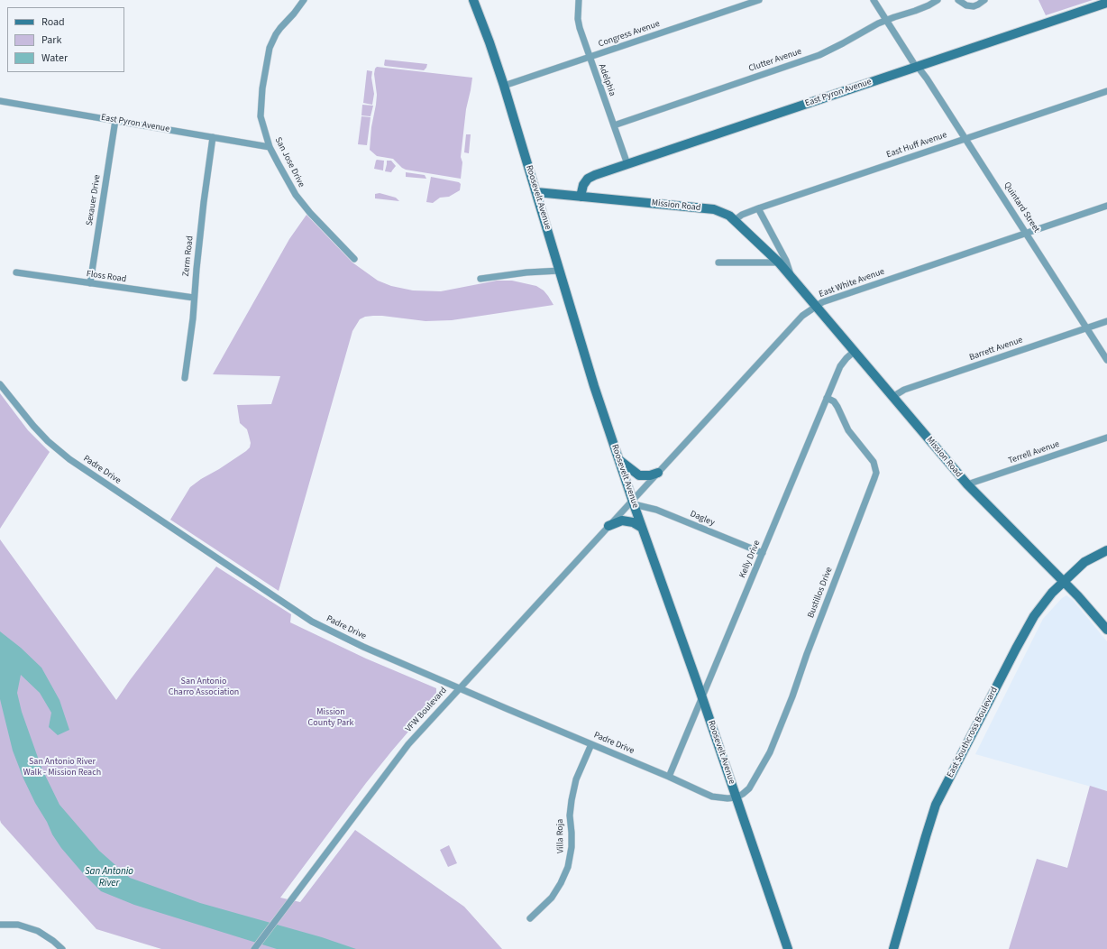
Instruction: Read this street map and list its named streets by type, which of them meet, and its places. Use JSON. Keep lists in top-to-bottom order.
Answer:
{
  "streets": {
    "main road": [
      "East Pyron Avenue",
      "Roosevelt Avenue",
      "Mission Road",
      "East Southcross Boulevard"
    ],
    "street": [
      "Congress Avenue",
      "Clutter Avenue",
      "Adelphia",
      "East Huff Avenue",
      "San Jose Drive",
      "Sexauer Drive",
      "Quintard Street",
      "Zerm Road",
      "Floss Road",
      "East White Avenue",
      "Barrett Avenue",
      "Terrell Avenue",
      "Padre Drive",
      "Dagley",
      "Kelly Drive",
      "Bustillos Drive",
      "VFW Boulevard",
      "Villa Roja"
    ]
  },
  "crossings": [
    ["Congress Avenue", "Adelphia"],
    ["Congress Avenue", "Roosevelt Avenue"],
    ["Clutter Avenue", "Adelphia"],
    ["Clutter Avenue", "Quintard Street"],
    ["Adelphia", "East Pyron Avenue"],
    ["East Pyron Avenue", "San Jose Drive"],
    ["East Pyron Avenue", "Sexauer Drive"],
    ["East Pyron Avenue", "Mission Road"],
    ["East Pyron Avenue", "Quintard Street"],
    ["East Pyron Avenue", "Zerm Road"],
    ["East Huff Avenue", "Mission Road"],
    ["East Huff Avenue", "Quintard Street"],
    ["Roosevelt Avenue", "Mission Road"],
    ["Roosevelt Avenue", "East White Avenue"],
    ["Roosevelt Avenue", "Padre Drive"],
    ["Roosevelt Avenue", "Dagley"],
    ["Roosevelt Avenue", "Kelly Drive"],
    ["Roosevelt Avenue", "Bustillos Drive"],
    ["Roosevelt Avenue", "VFW Boulevard"],
    ["Sexauer Drive", "Floss Road"],
    ["Mission Road", "East White Avenue"],
    ["Mission Road", "Barrett Avenue"],
    ["Mission Road", "Terrell Avenue"],
    ["Mission Road", "Kelly Drive"],
    ["Mission Road", "East Southcross Boulevard"],
    ["Quintard Street", "East White Avenue"],
    ["Quintard Street", "Barrett Avenue"],
    ["Zerm Road", "Floss Road"],
    ["East White Avenue", "Dagley"],
    ["East White Avenue", "VFW Boulevard"],
    ["Padre Drive", "Kelly Drive"],
    ["Padre Drive", "Bustillos Drive"],
    ["Padre Drive", "VFW Boulevard"],
    ["Padre Drive", "Villa Roja"],
    ["Dagley", "Kelly Drive"],
    ["Dagley", "VFW Boulevard"],
    ["Kelly Drive", "Bustillos Drive"]
  ],
  "water": ["San Antonio River"],
  "parks": ["San Antonio Charro Association", "Mission County Park", "San Antonio River Walk - Mission Reach"],
  "legend": ["Road", "Park", "Water"]
}
